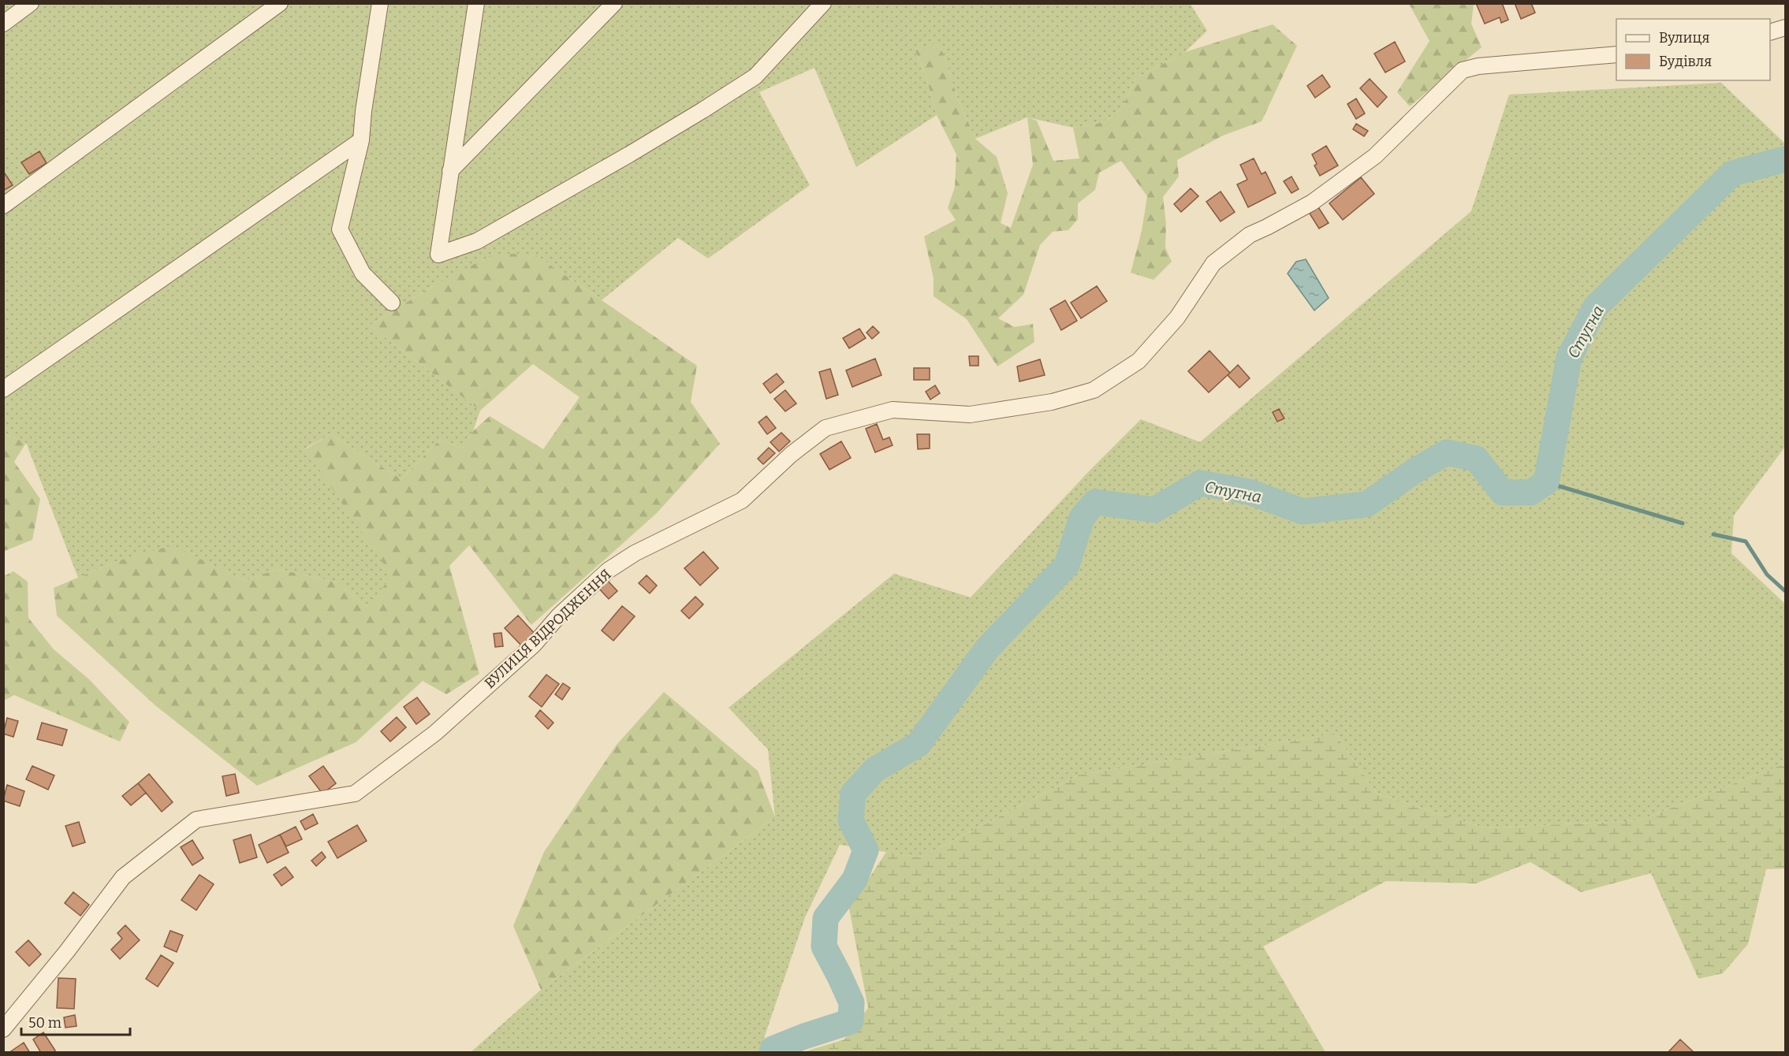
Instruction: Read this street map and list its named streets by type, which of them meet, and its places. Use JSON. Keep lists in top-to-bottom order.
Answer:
{
  "streets": {
    "street": ["ВУЛИЦЯ ВІДРОДЖЕННЯ"]
  },
  "water": ["Стугна"],
  "legend": ["Вулиця", "Будівля"],
  "scale_bar": "50 m"
}
